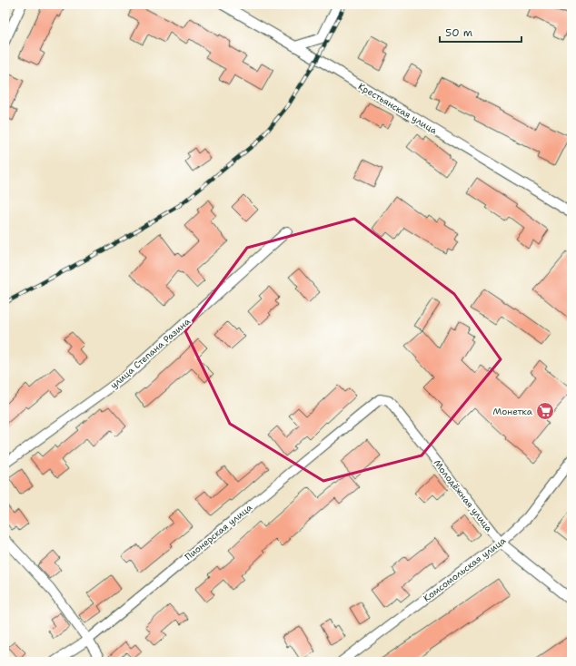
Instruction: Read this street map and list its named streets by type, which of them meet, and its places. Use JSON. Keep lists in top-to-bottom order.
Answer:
{
  "streets": {
    "street": [
      "Крестьянская улица",
      "улица Степана Разина",
      "Молодёжная улица",
      "Пионерская улица",
      "Комсомольская улица"
    ]
  },
  "crossings": [
    ["Молодёжная улица", "Пионерская улица"],
    ["Молодёжная улица", "Комсомольская улица"]
  ],
  "places": {
    "supermarket": ["Монетка"]
  },
  "scale_bar": "50 m"
}
